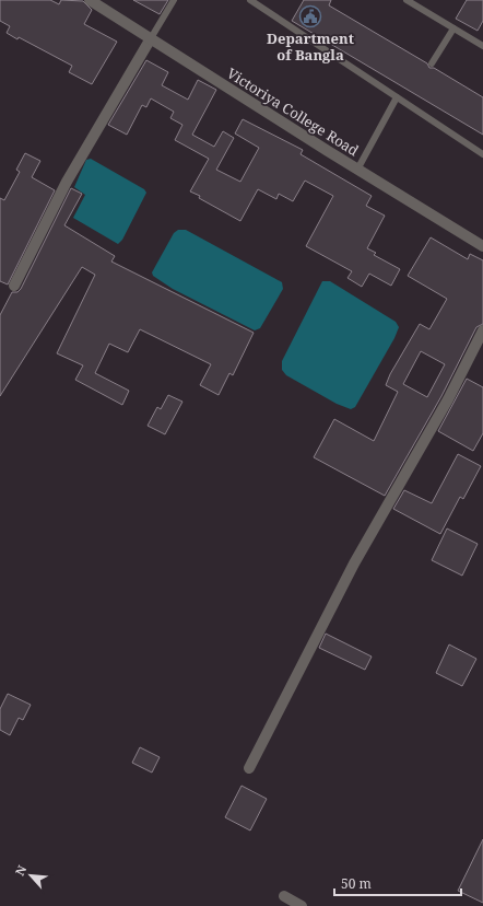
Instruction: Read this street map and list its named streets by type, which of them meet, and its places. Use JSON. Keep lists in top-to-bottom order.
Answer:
{
  "streets": {
    "street": ["Victoriya College Road"]
  },
  "places": {
    "public building": ["Department of Bangla"]
  },
  "scale_bar": "50 m",
  "north": "top left"
}
